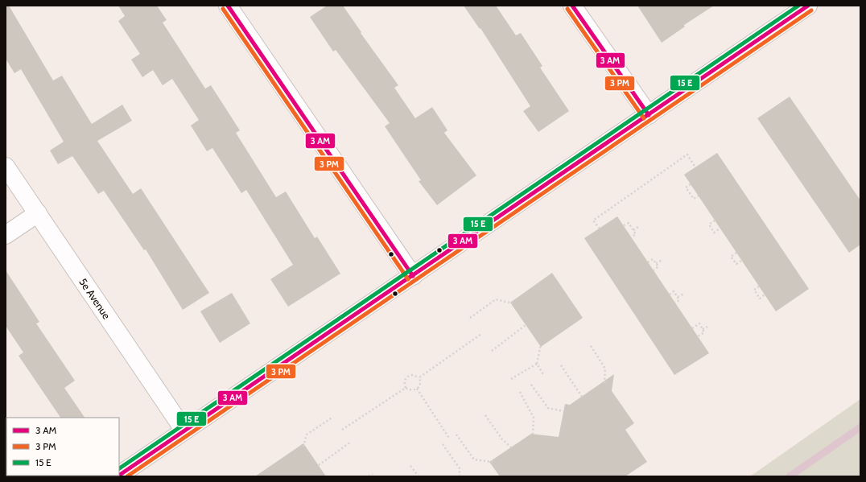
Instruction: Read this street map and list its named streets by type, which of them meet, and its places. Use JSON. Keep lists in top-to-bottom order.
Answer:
{
  "streets": {
    "street": ["5e Avenue"]
  },
  "legend": ["3 AM", "3 PM", "15 E"]
}
